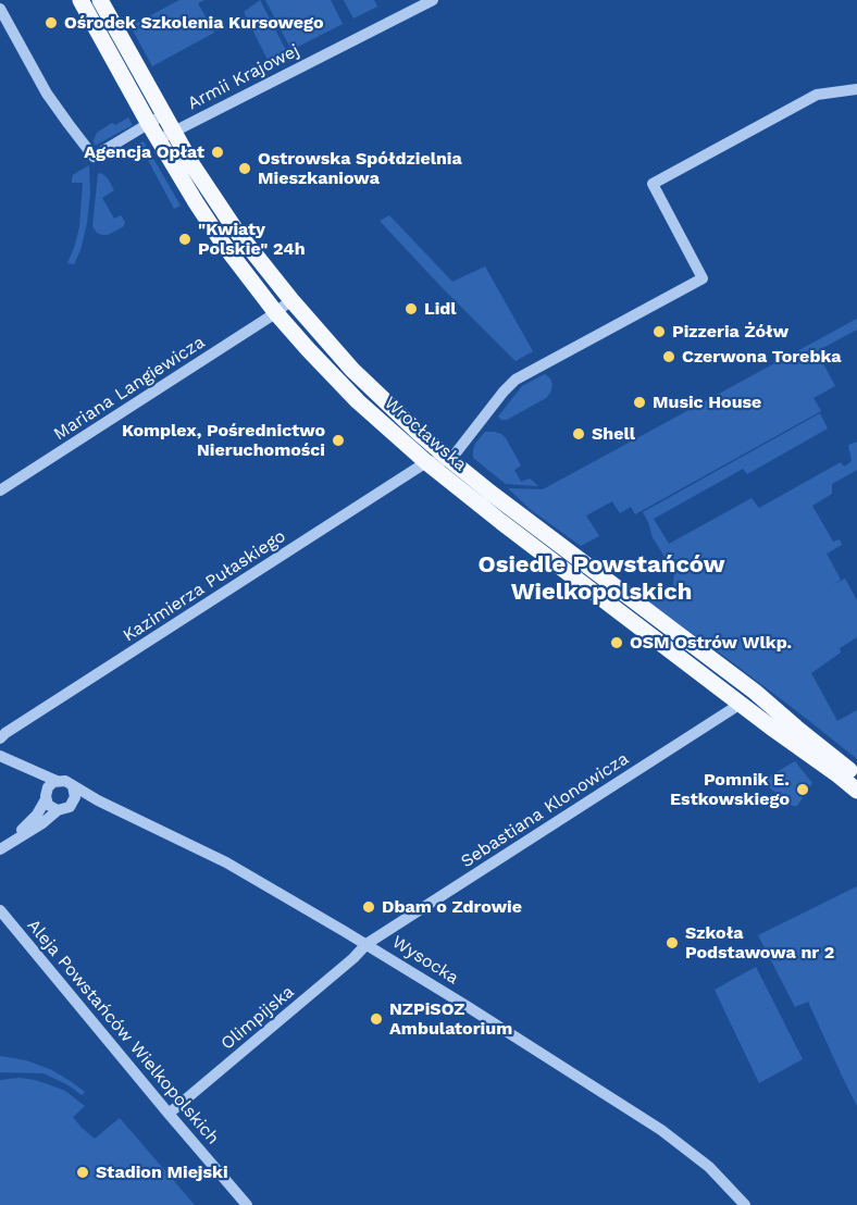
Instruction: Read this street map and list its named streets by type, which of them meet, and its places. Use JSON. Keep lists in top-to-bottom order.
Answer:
{
  "streets": {
    "main road": ["Wrocławska"],
    "street": [
      "Armii Krajowej",
      "Mariana Langiewicza",
      "Kazimierza Pułaskiego",
      "Sebastiana Klonowicza",
      "Wysocka",
      "Olimpijska",
      "Aleja Powstańców Wielkopolskich"
    ]
  },
  "crossings": [
    ["Armii Krajowej", "Wrocławska"],
    ["Mariana Langiewicza", "Wrocławska"],
    ["Wrocławska", "Kazimierza Pułaskiego"],
    ["Wrocławska", "Sebastiana Klonowicza"],
    ["Sebastiana Klonowicza", "Wysocka"],
    ["Sebastiana Klonowicza", "Olimpijska"],
    ["Wysocka", "Olimpijska"],
    ["Olimpijska", "Aleja Powstańców Wielkopolskich"]
  ],
  "districts": ["Osiedle Powstańców Wielkopolskich"],
  "places": [
    "Ośrodek Szkolenia Kursowego",
    "Agencja Opłat",
    "Ostrowska Spółdzielnia Mieszkaniowa",
    "\"Kwiaty Polskie\" 24h",
    "Lidl",
    "Pizzeria Żółw",
    "Czerwona Torebka",
    "Music House",
    "Shell",
    "Komplex, Pośrednictwo Nieruchomości",
    "OSM Ostrów Wlkp.",
    "Pomnik E. Estkowskiego",
    "Dbam o Zdrowie",
    "Szkoła Podstawowa nr 2",
    "NZPiSOZ Ambulatorium",
    "Stadion Miejski"
  ]
}
